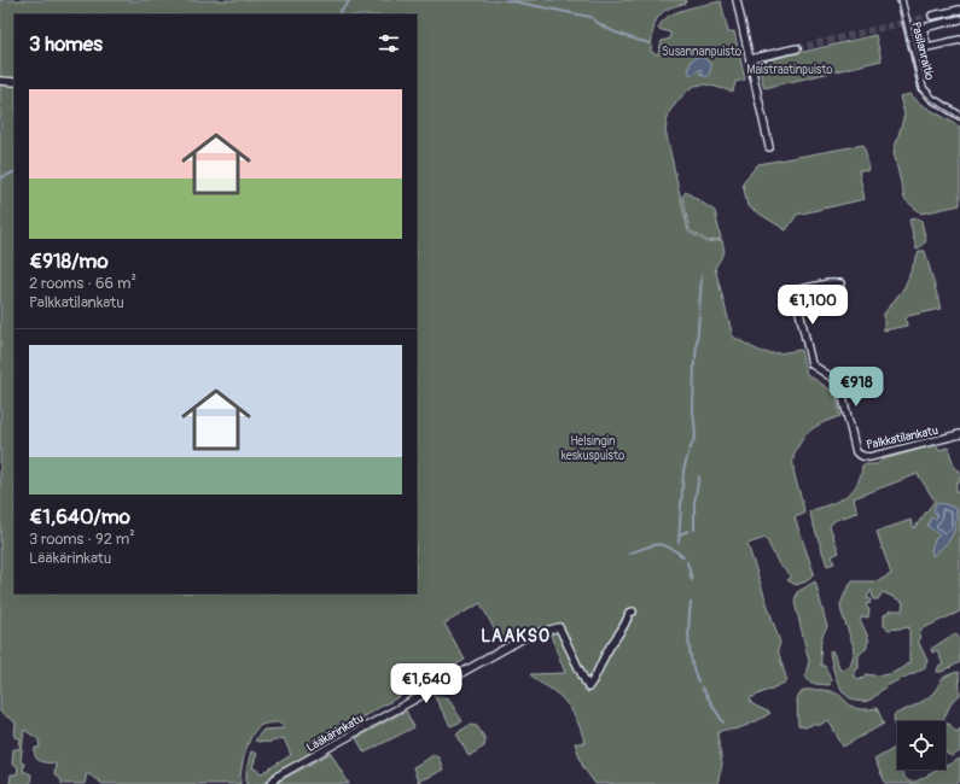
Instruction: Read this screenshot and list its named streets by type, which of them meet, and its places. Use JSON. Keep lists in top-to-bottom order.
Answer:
{
  "streets": {
    "street": ["Pasilanraitio", "Palkkatilankatu", "Lääkärinkatu"]
  },
  "districts": ["LAAKSO"],
  "parks": ["Susannanpuisto", "Maistraatinpuisto", "Helsingin keskuspuisto"],
  "page": {
    "heading": "3 homes",
    "list": [
      {
        "name": "€918/mo",
        "note": "2 rooms · 66 m² · Palkkatilankatu"
      },
      {
        "name": "€1,640/mo",
        "note": "3 rooms · 92 m² · Lääkärinkatu"
      }
    ],
    "price": ["€1,100", "€918", "€1,640"]
  }
}
